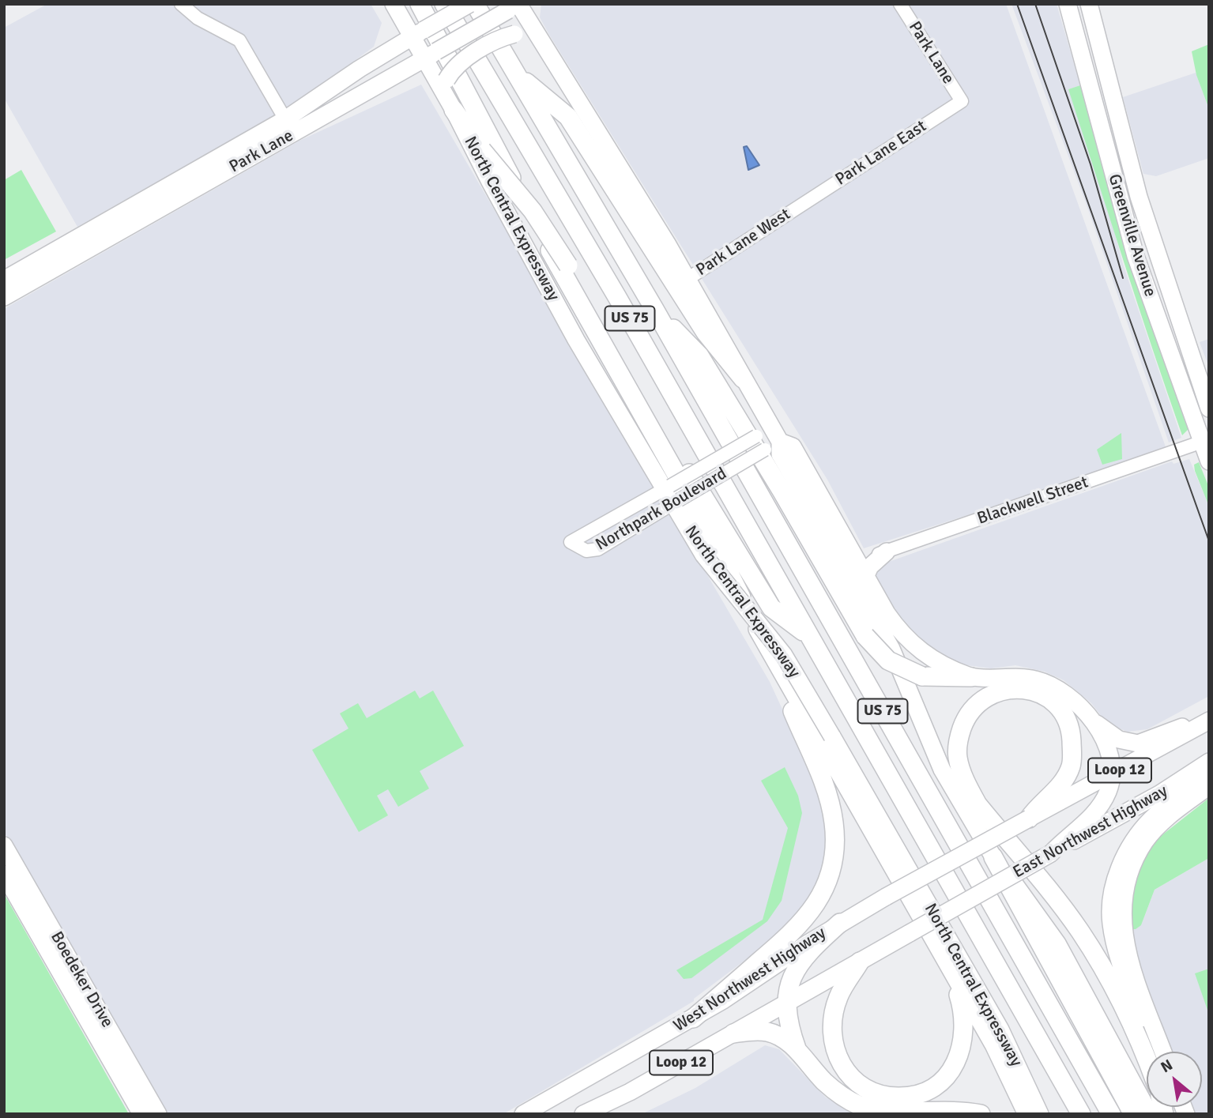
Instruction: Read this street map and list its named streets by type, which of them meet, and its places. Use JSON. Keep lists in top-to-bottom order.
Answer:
{
  "streets": {
    "highway": ["North Central Expressway", "US 75"],
    "main road": [
      "Park Lane",
      "Greenville Avenue",
      "Loop 12",
      "East Northwest Highway",
      "Boedeker Drive",
      "West Northwest Highway"
    ],
    "street": [
      "Park Lane East",
      "Park Lane West",
      "Blackwell Street",
      "Northpark Boulevard"
    ]
  },
  "crossings": [
    ["Park Lane", "Park Lane East"],
    ["Park Lane", "North Central Expressway"],
    ["Park Lane East", "Park Lane West"],
    ["North Central Expressway", "Northpark Boulevard"],
    ["Greenville Avenue", "Blackwell Street"],
    ["Loop 12", "West Northwest Highway"],
    ["East Northwest Highway", "West Northwest Highway"]
  ],
  "north": "top left"
}
